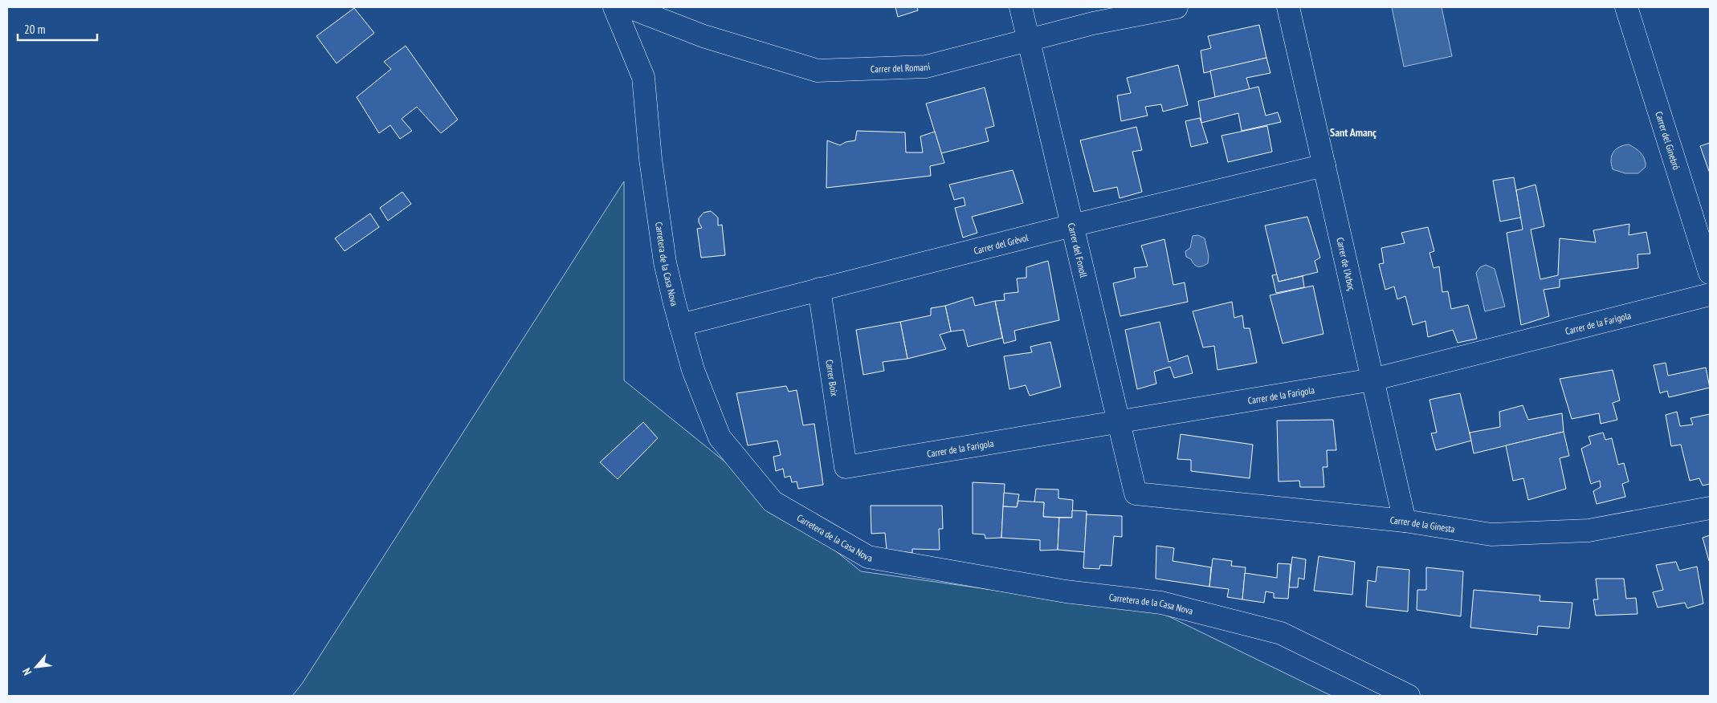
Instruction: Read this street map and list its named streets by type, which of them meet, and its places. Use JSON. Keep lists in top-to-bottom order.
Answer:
{
  "streets": {
    "street": [
      "Carrer del Romaní",
      "Carrer del Ginebró",
      "Carrer del Grèvol",
      "Carrer del Fonoll",
      "Carretera de la Casa Nova",
      "Carrer de l'Arboç",
      "Carrer de la Farigola",
      "Carrer Boix",
      "Carrer de la Ginesta"
    ]
  },
  "crossings": [
    ["Carrer del Romaní", "Carrer del Fonoll"],
    ["Carrer del Grèvol", "Carrer del Fonoll"],
    ["Carrer del Grèvol", "Carretera de la Casa Nova"],
    ["Carrer del Grèvol", "Carrer de l'Arboç"],
    ["Carrer del Grèvol", "Carrer Boix"],
    ["Carrer del Fonoll", "Carrer de la Farigola"],
    ["Carrer del Fonoll", "Carrer de la Ginesta"],
    ["Carrer de l'Arboç", "Carrer de la Farigola"],
    ["Carrer de l'Arboç", "Carrer de la Ginesta"],
    ["Carrer de la Farigola", "Carrer Boix"]
  ],
  "districts": ["Sant Amanç"],
  "scale_bar": "20 m",
  "north": "bottom left"
}
